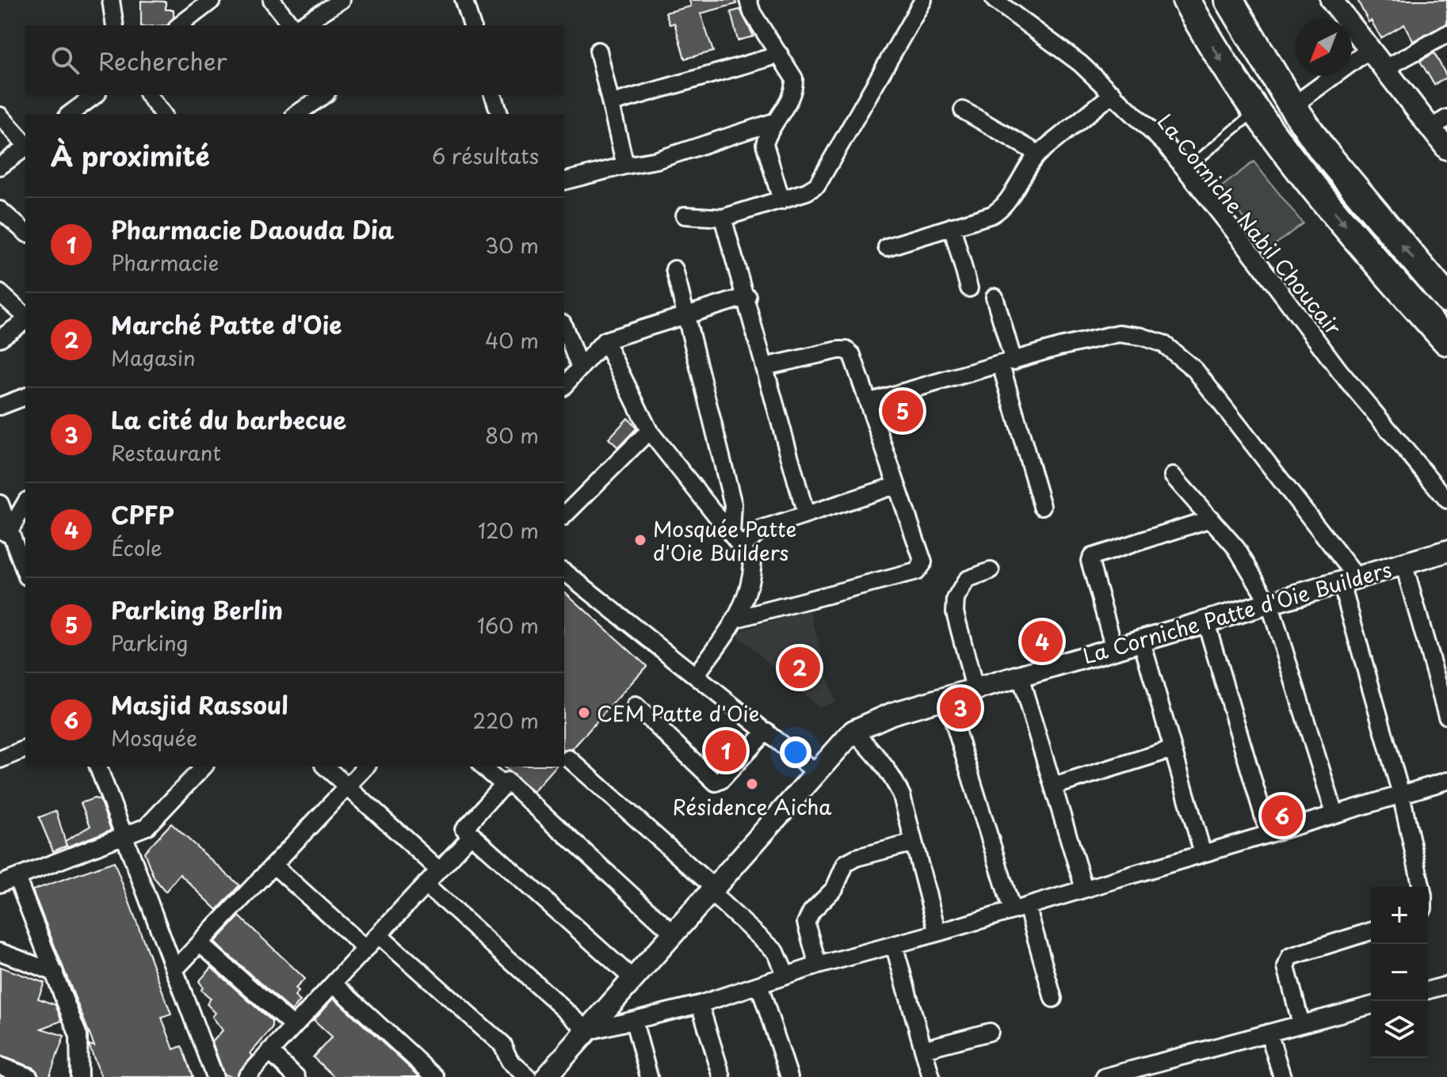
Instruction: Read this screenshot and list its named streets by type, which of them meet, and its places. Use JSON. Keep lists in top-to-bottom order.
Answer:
{
  "streets": {
    "street": ["La Corniche Nabil Choucair", "La Corniche Patte d'Oie Builders"]
  },
  "places": ["Mosquée Patte d'Oie Builders", "CEM Patte d'Oie", "Résidence Aicha"],
  "north": "bottom left",
  "page": {
    "search": "Rechercher",
    "heading": ["À proximité", "6 résultats"],
    "list": [
      {
        "mark": "1",
        "name": "Pharmacie Daouda Dia",
        "note": "Pharmacie",
        "value": "30 m"
      },
      {
        "mark": "2",
        "name": "Marché Patte d'Oie",
        "note": "Magasin",
        "value": "40 m"
      },
      {
        "mark": "3",
        "name": "La cité du barbecue",
        "note": "Restaurant",
        "value": "80 m"
      },
      {
        "mark": "4",
        "name": "CPFP",
        "note": "École",
        "value": "120 m"
      },
      {
        "mark": "5",
        "name": "Parking Berlin",
        "note": "Parking",
        "value": "160 m"
      },
      {
        "mark": "6",
        "name": "Masjid Rassoul",
        "note": "Mosquée",
        "value": "220 m"
      }
    ],
    "pins": [
      "5",
      "4",
      "2",
      "3",
      "1",
      "6"
    ],
    "map_buttons": ["+", "−"]
  }
}
